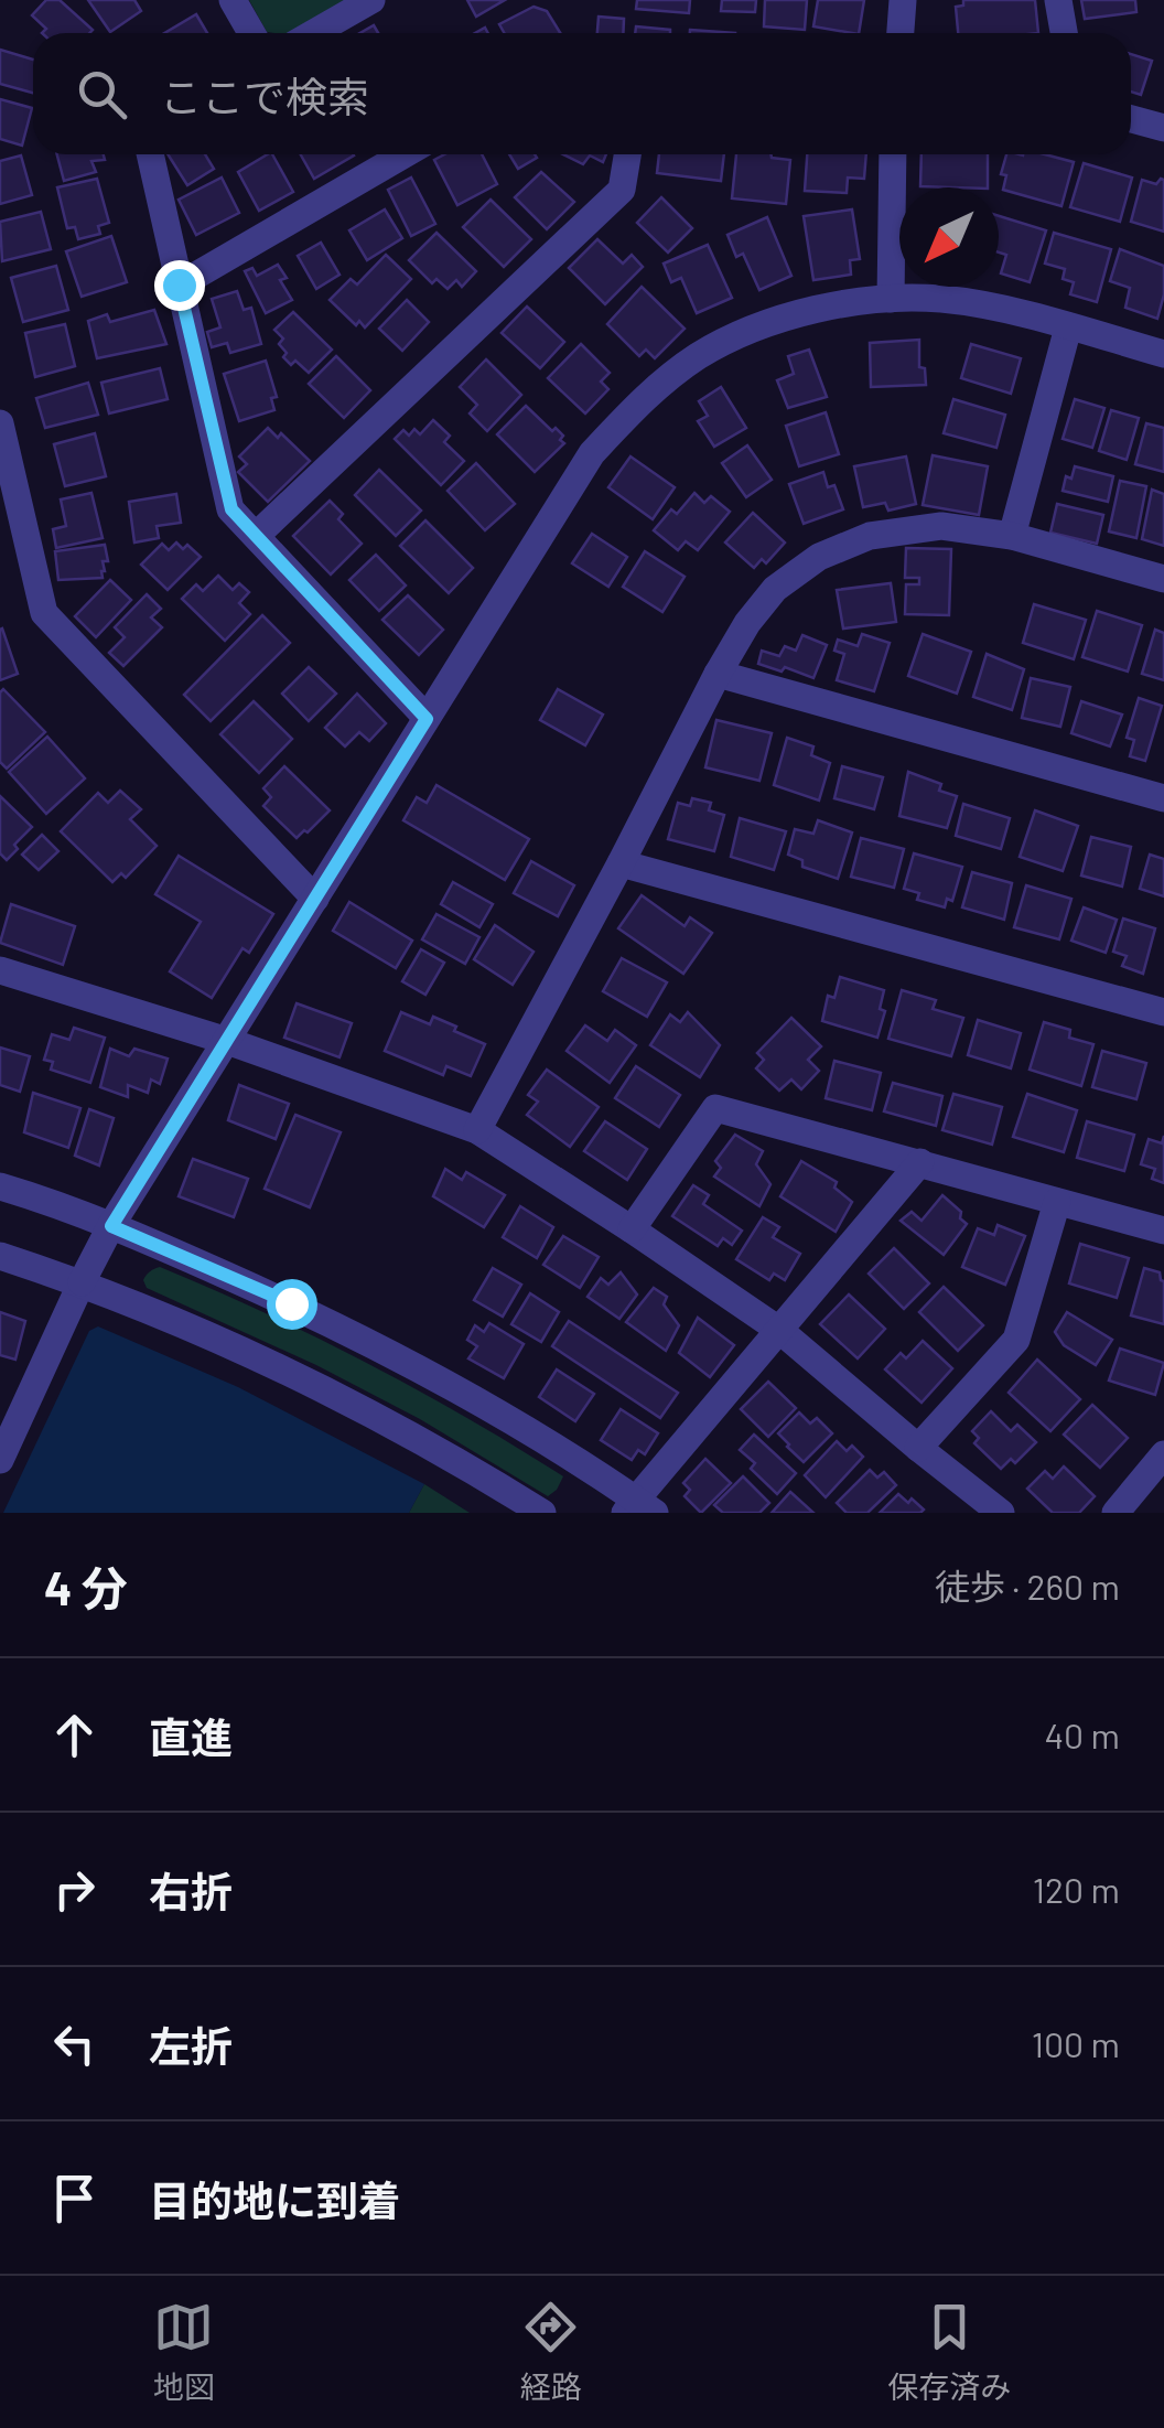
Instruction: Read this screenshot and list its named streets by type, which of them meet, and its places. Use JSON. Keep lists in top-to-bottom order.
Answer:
{
  "north": "bottom left",
  "page": {
    "search": "ここで検索",
    "heading": ["4 分", "徒歩 · 260 m"],
    "list": [
      ["直進", "40 m"],
      ["右折", "120 m"],
      ["左折", "100 m"],
      "目的地に到着"
    ],
    "nav": ["地図", "経路", "保存済み"]
  }
}
